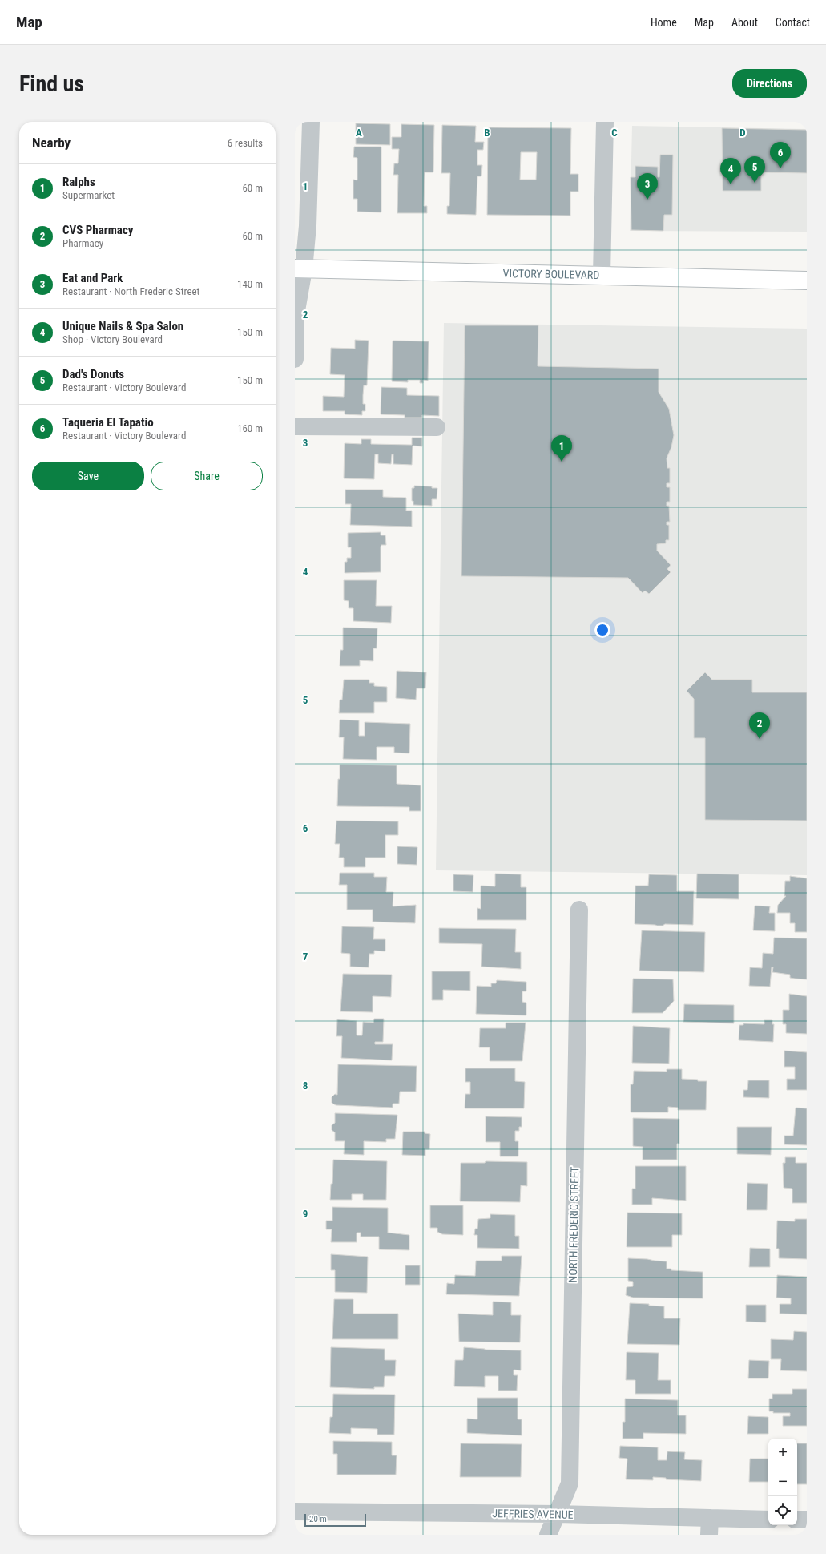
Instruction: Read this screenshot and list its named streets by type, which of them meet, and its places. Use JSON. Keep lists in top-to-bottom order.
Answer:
{
  "streets": {
    "main road": ["VICTORY BOULEVARD"],
    "street": ["NORTH FREDERIC STREET", "JEFFRIES AVENUE"]
  },
  "crossings": [
    ["NORTH FREDERIC STREET", "JEFFRIES AVENUE"]
  ],
  "scale_bar": "20 m",
  "page": {
    "header": "Map",
    "nav": [
      "Home",
      "Map",
      "About",
      "Contact"
    ],
    "buttons": [
      "Directions",
      ["Save", "Share"]
    ],
    "title": "Find us",
    "heading": ["Nearby", "6 results"],
    "pins": [
      "6",
      "5",
      "4",
      "3",
      "1",
      "2"
    ],
    "list": [
      {
        "mark": "1",
        "name": "Ralphs",
        "note": "Supermarket",
        "value": "60 m"
      },
      {
        "mark": "2",
        "name": "CVS Pharmacy",
        "note": "Pharmacy",
        "value": "60 m"
      },
      {
        "mark": "3",
        "name": "Eat and Park",
        "note": "Restaurant · North Frederic Street",
        "value": "140 m"
      },
      {
        "mark": "4",
        "name": "Unique Nails & Spa Salon",
        "note": "Shop · Victory Boulevard",
        "value": "150 m"
      },
      {
        "mark": "5",
        "name": "Dad's Donuts",
        "note": "Restaurant · Victory Boulevard",
        "value": "150 m"
      },
      {
        "mark": "6",
        "name": "Taqueria El Tapatio",
        "note": "Restaurant · Victory Boulevard",
        "value": "160 m"
      }
    ],
    "map_buttons": ["+", "−"],
    "scale": "20 m"
  },
  "grid": {
    "columns": [
      "A",
      "B",
      "C",
      "D"
    ],
    "rows": [
      "1",
      "2",
      "3",
      "4",
      "5",
      "6",
      "7",
      "8",
      "9"
    ]
  }
}
